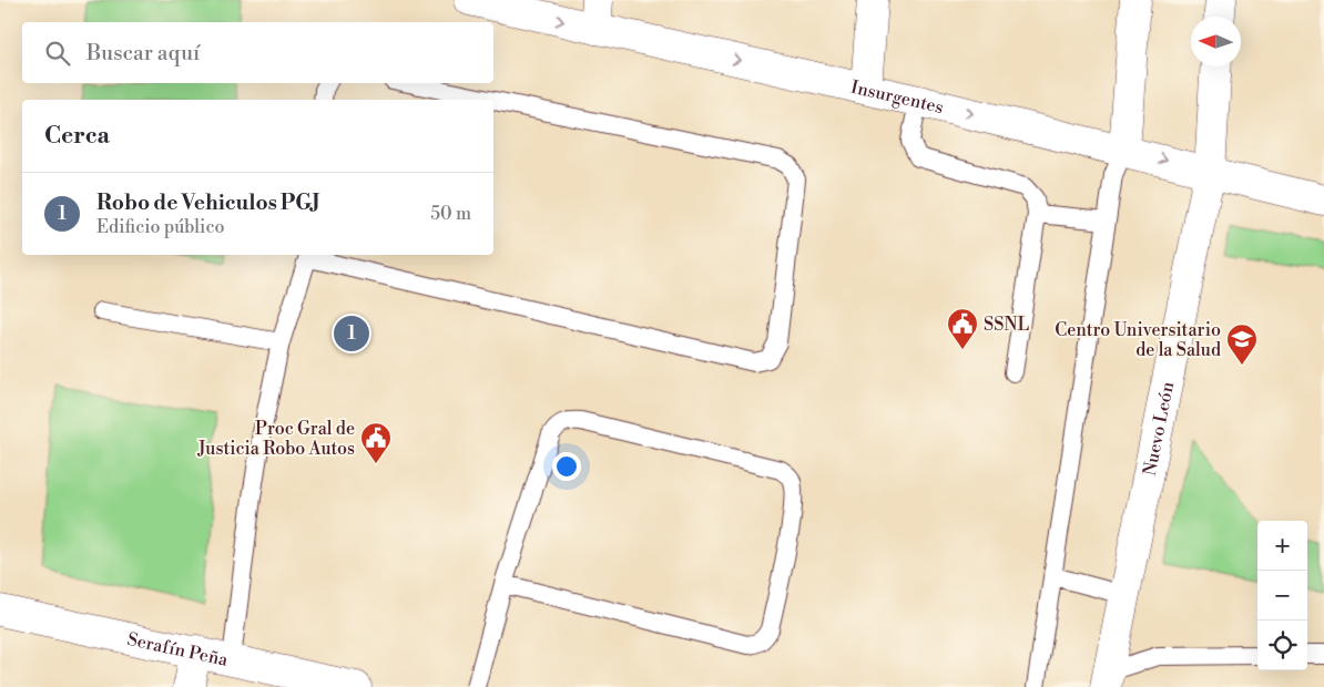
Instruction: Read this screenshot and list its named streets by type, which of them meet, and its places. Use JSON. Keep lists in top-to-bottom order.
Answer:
{
  "streets": {
    "street": ["Insurgentes", "Nuevo León", "Serafín Peña"]
  },
  "crossings": [
    ["Insurgentes", "Nuevo León"]
  ],
  "one_way": ["Insurgentes"],
  "places": {
    "public building": ["SSNL", "Proc Gral de Justicia Robo Autos"],
    "school or university": ["Centro Universitario de la Salud"]
  },
  "north": "left",
  "page": {
    "search": "Buscar aquí",
    "heading": "Cerca",
    "list": [
      {
        "mark": "1",
        "name": "Robo de Vehiculos PGJ",
        "note": "Edificio público",
        "value": "50 m"
      }
    ],
    "pins": "1",
    "map_buttons": ["+", "−"]
  }
}
